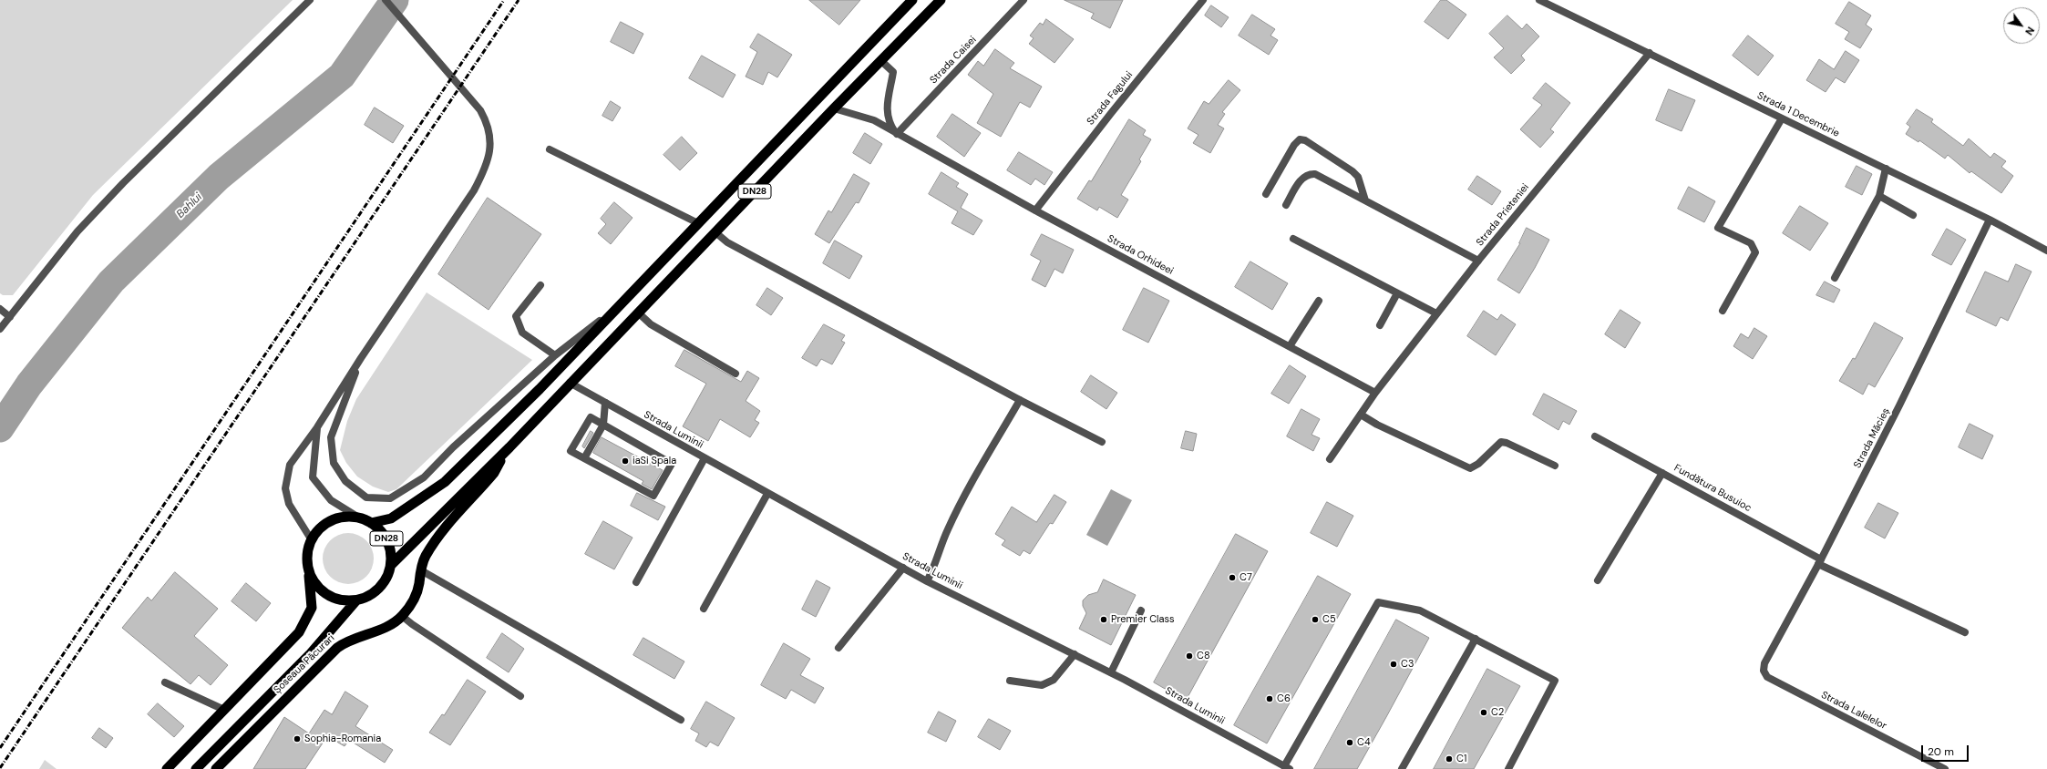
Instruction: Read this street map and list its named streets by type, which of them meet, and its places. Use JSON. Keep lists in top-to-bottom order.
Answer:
{
  "streets": {
    "highway": ["DN28", "Șoseaua Păcurari"],
    "street": [
      "Strada Caisei",
      "Strada Fagului",
      "Strada 1 Decembrie",
      "Strada Prieteniei",
      "Strada Orhideei",
      "Strada Luminii",
      "Strada Măcieș",
      "Fundătura Busuioc",
      "Strada Lalelelor"
    ]
  },
  "crossings": [
    ["Strada Caisei", "Strada Orhideei"],
    ["Strada Fagului", "Strada Orhideei"],
    ["Strada 1 Decembrie", "Strada Prieteniei"],
    ["Strada 1 Decembrie", "Strada Măcieș"],
    ["DN28", "Strada Orhideei"],
    ["DN28", "Strada Luminii"],
    ["DN28", "Șoseaua Păcurari"],
    ["Strada Prieteniei", "Strada Orhideei"],
    ["Strada Măcieș", "Fundătura Busuioc"],
    ["Strada Măcieș", "Strada Lalelelor"]
  ],
  "water": ["Bahlui"],
  "places": [
    "iaSi Spala",
    "C7",
    "Premier Class",
    "C5",
    "C8",
    "C3",
    "C6",
    "C2",
    "Sophia-Romania",
    "C4",
    "C1"
  ],
  "scale_bar": "20 m",
  "north": "bottom right"
}
